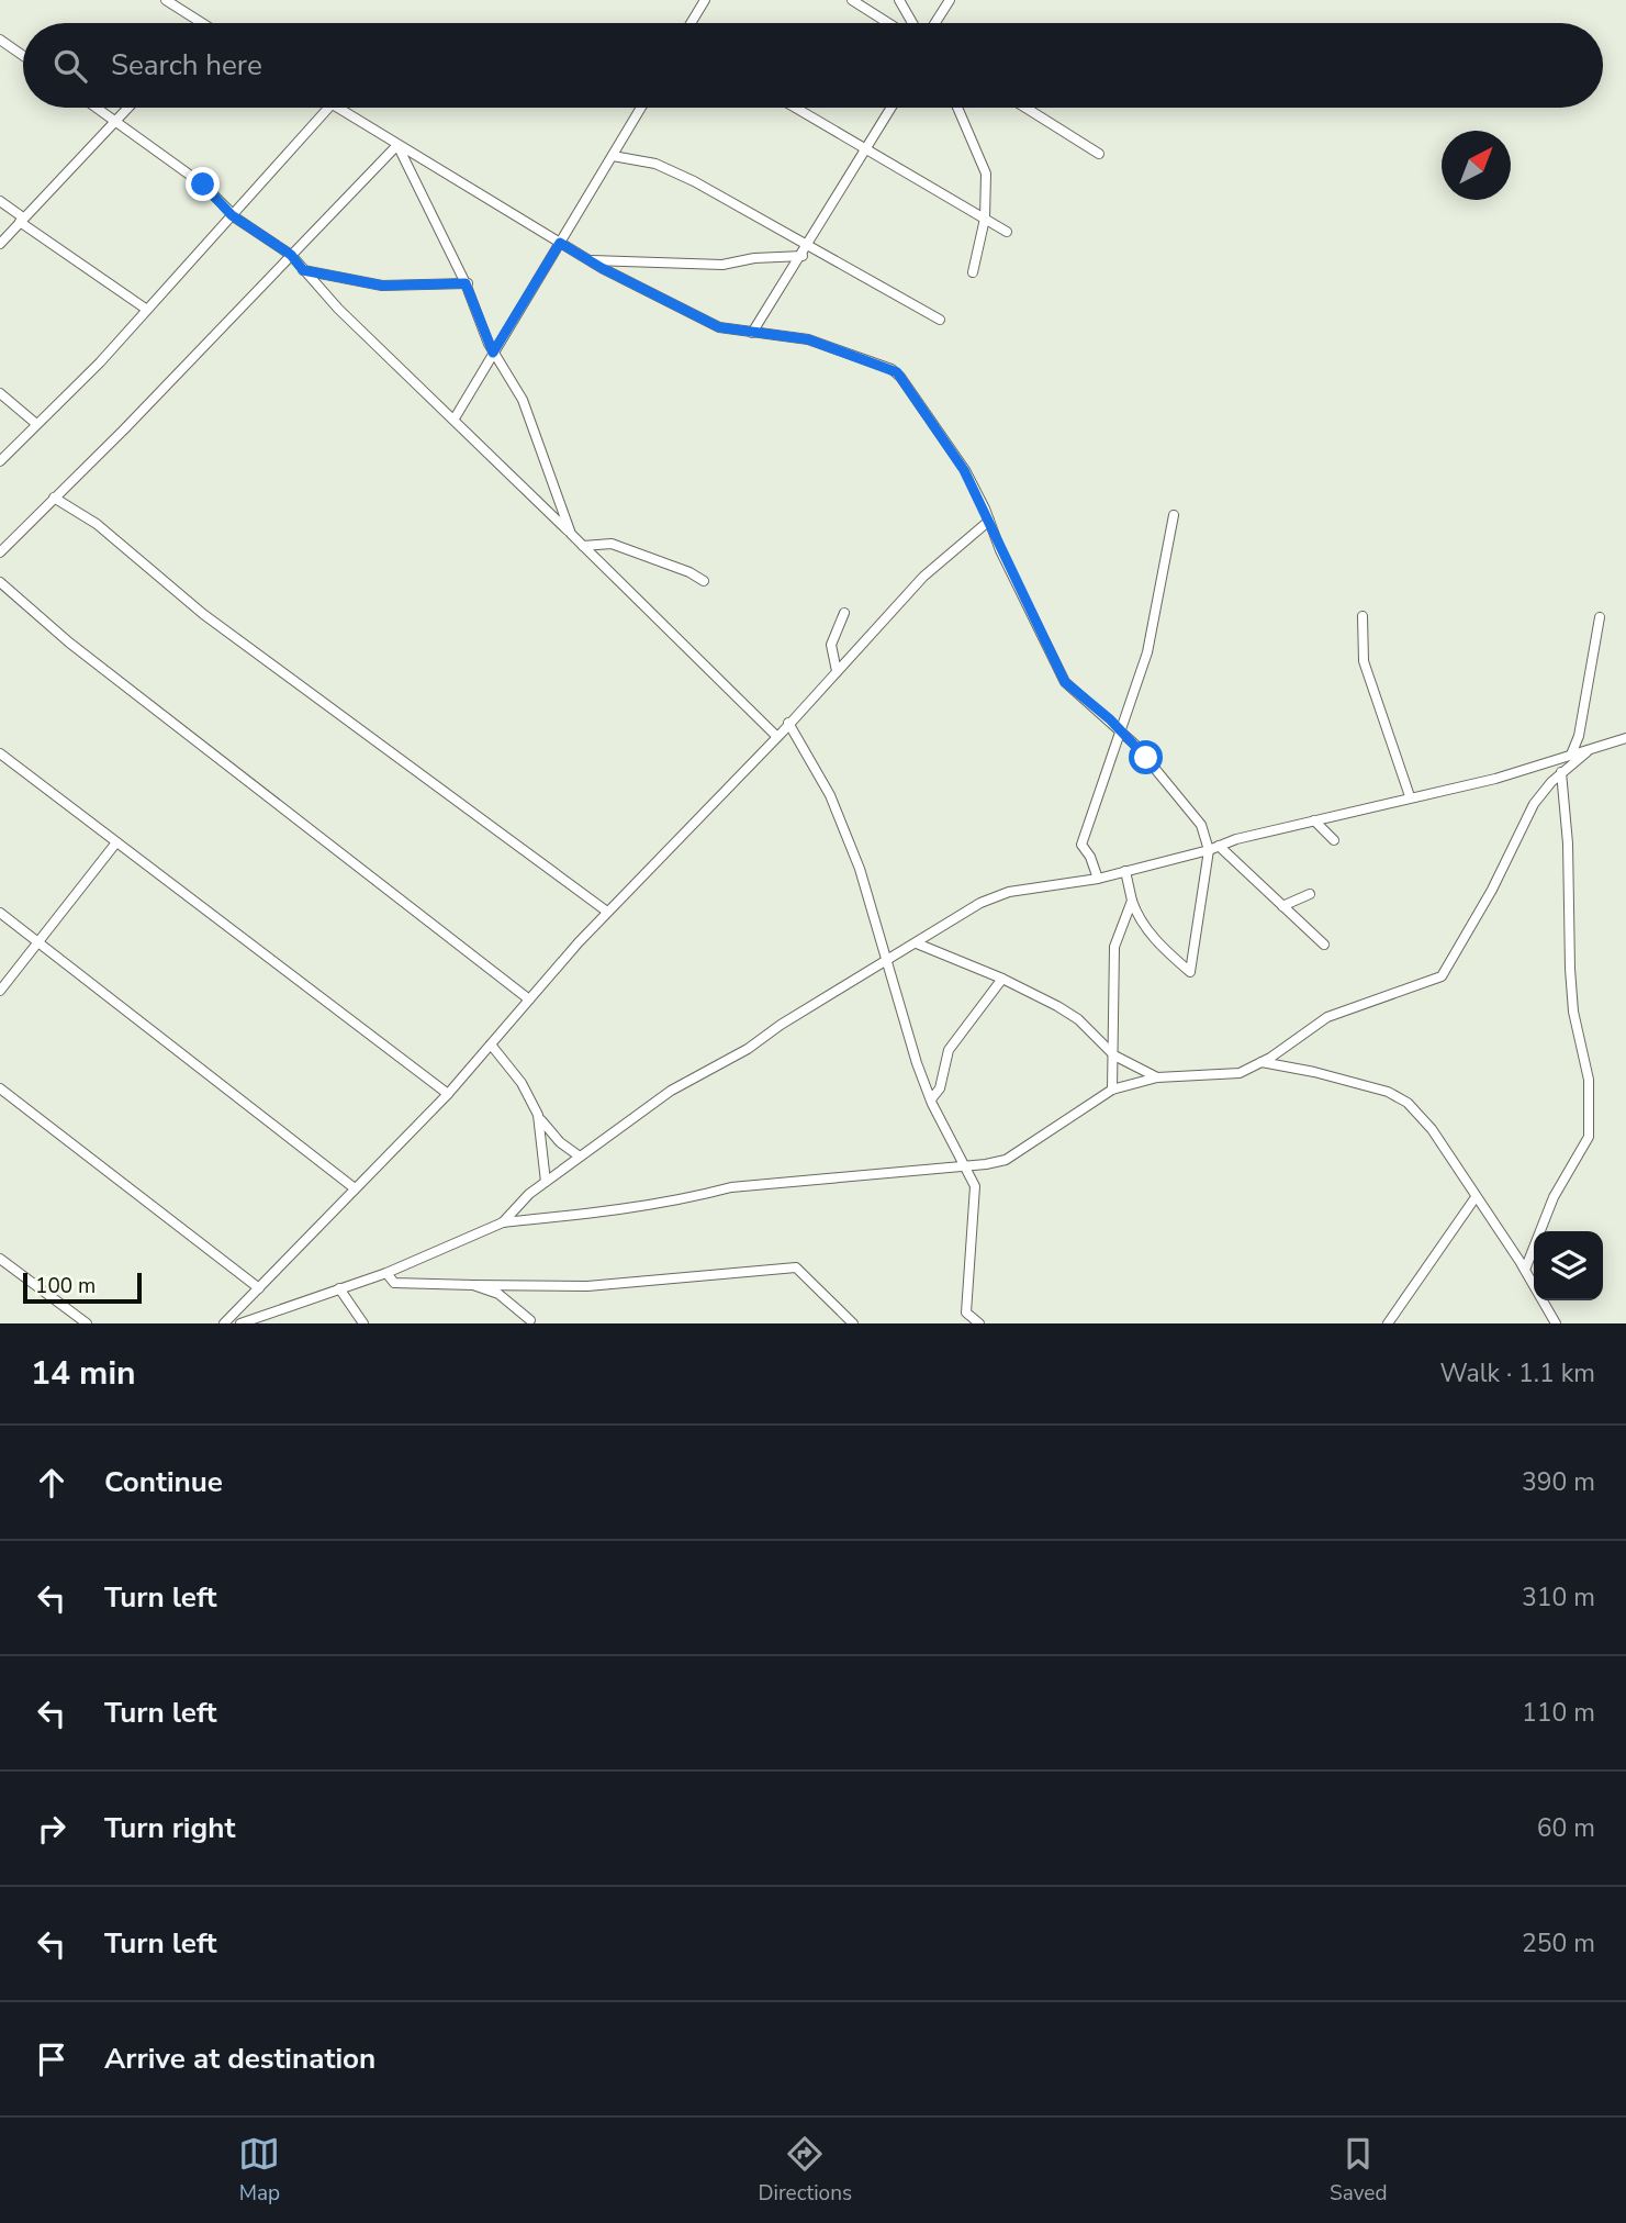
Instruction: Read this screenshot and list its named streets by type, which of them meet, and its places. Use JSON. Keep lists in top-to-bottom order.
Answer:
{
  "scale_bar": "100 m",
  "north": "top right",
  "page": {
    "search": "Search here",
    "scale": "100 m",
    "heading": ["14 min", "Walk · 1.1 km"],
    "list": [
      ["Continue", "390 m"],
      ["Turn left", "310 m"],
      ["Turn left", "110 m"],
      ["Turn right", "60 m"],
      ["Turn left", "250 m"],
      "Arrive at destination"
    ],
    "nav": ["Map", "Directions", "Saved"]
  }
}
